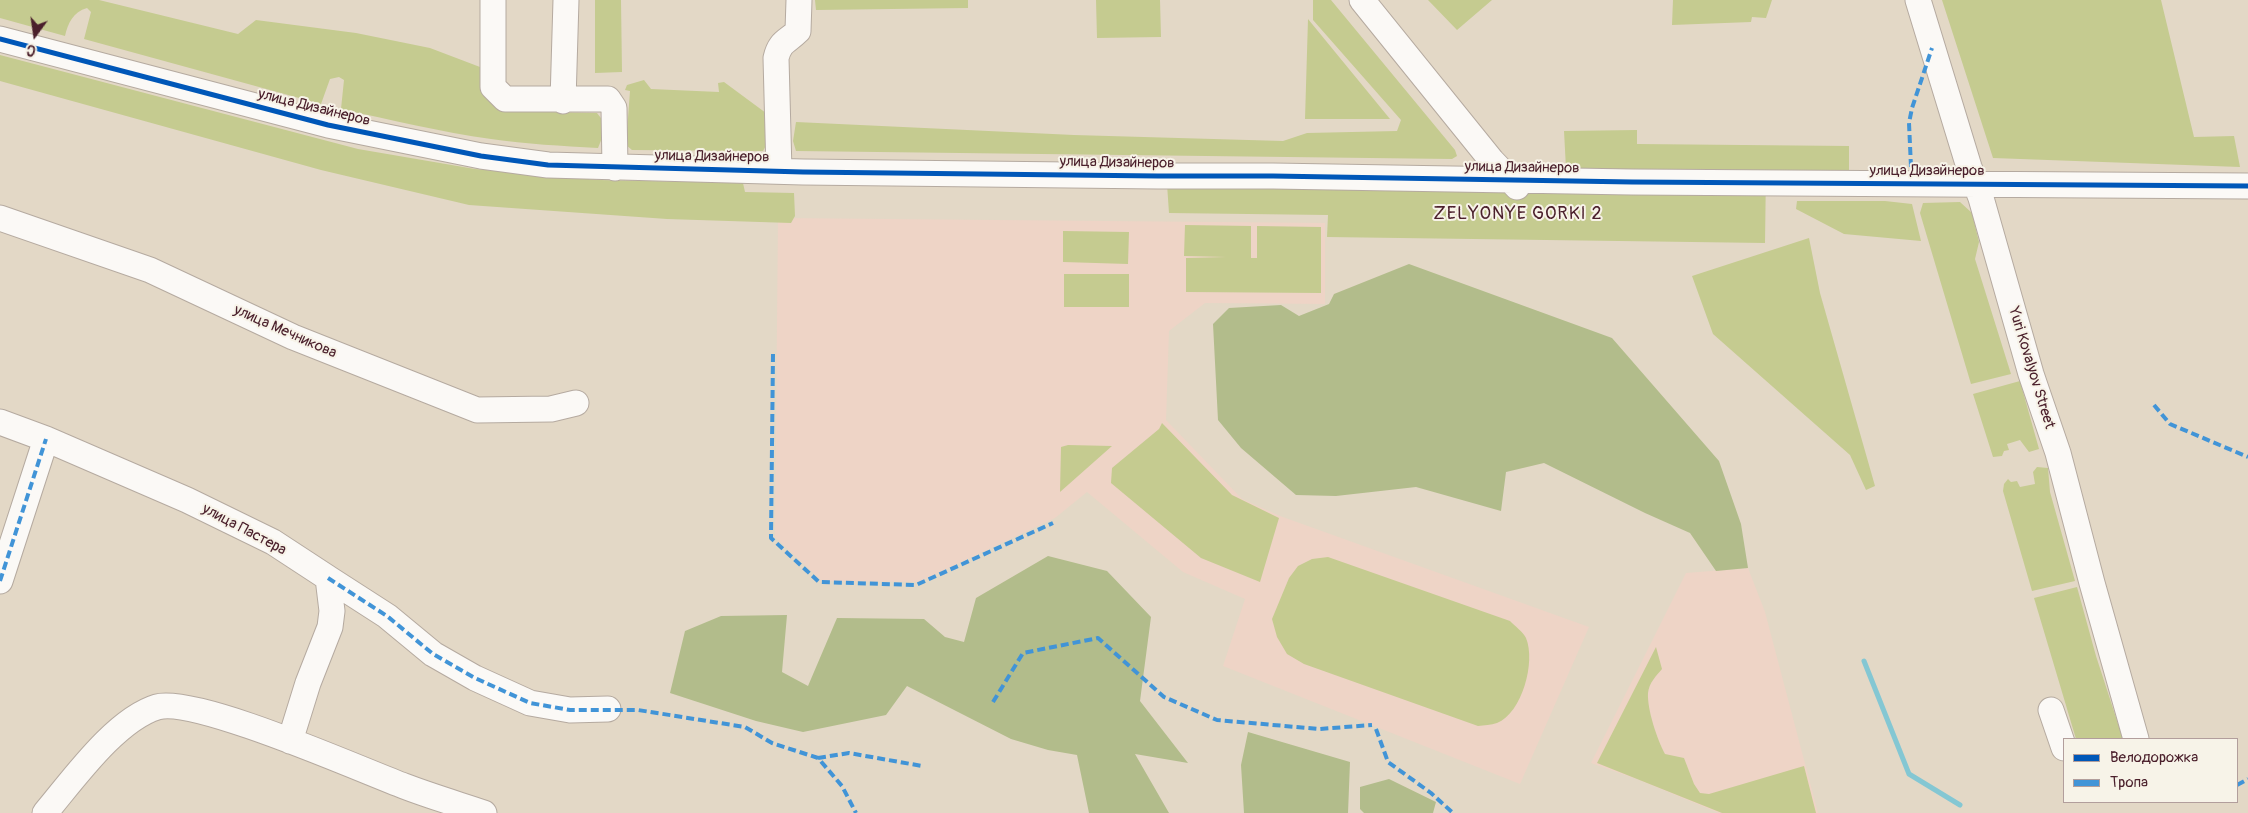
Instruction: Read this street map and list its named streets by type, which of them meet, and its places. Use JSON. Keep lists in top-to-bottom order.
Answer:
{
  "streets": {
    "street": [
      "улица Дизайнеров",
      "улица Мечникова",
      "Yuri Kovalyov Street",
      "улица Пастера"
    ]
  },
  "crossings": [
    ["улица Дизайнеров", "Yuri Kovalyov Street"]
  ],
  "districts": ["ZELYONYE GORKI 2"],
  "legend": ["Велодорожка", "Тропа"],
  "north": "bottom"
}
